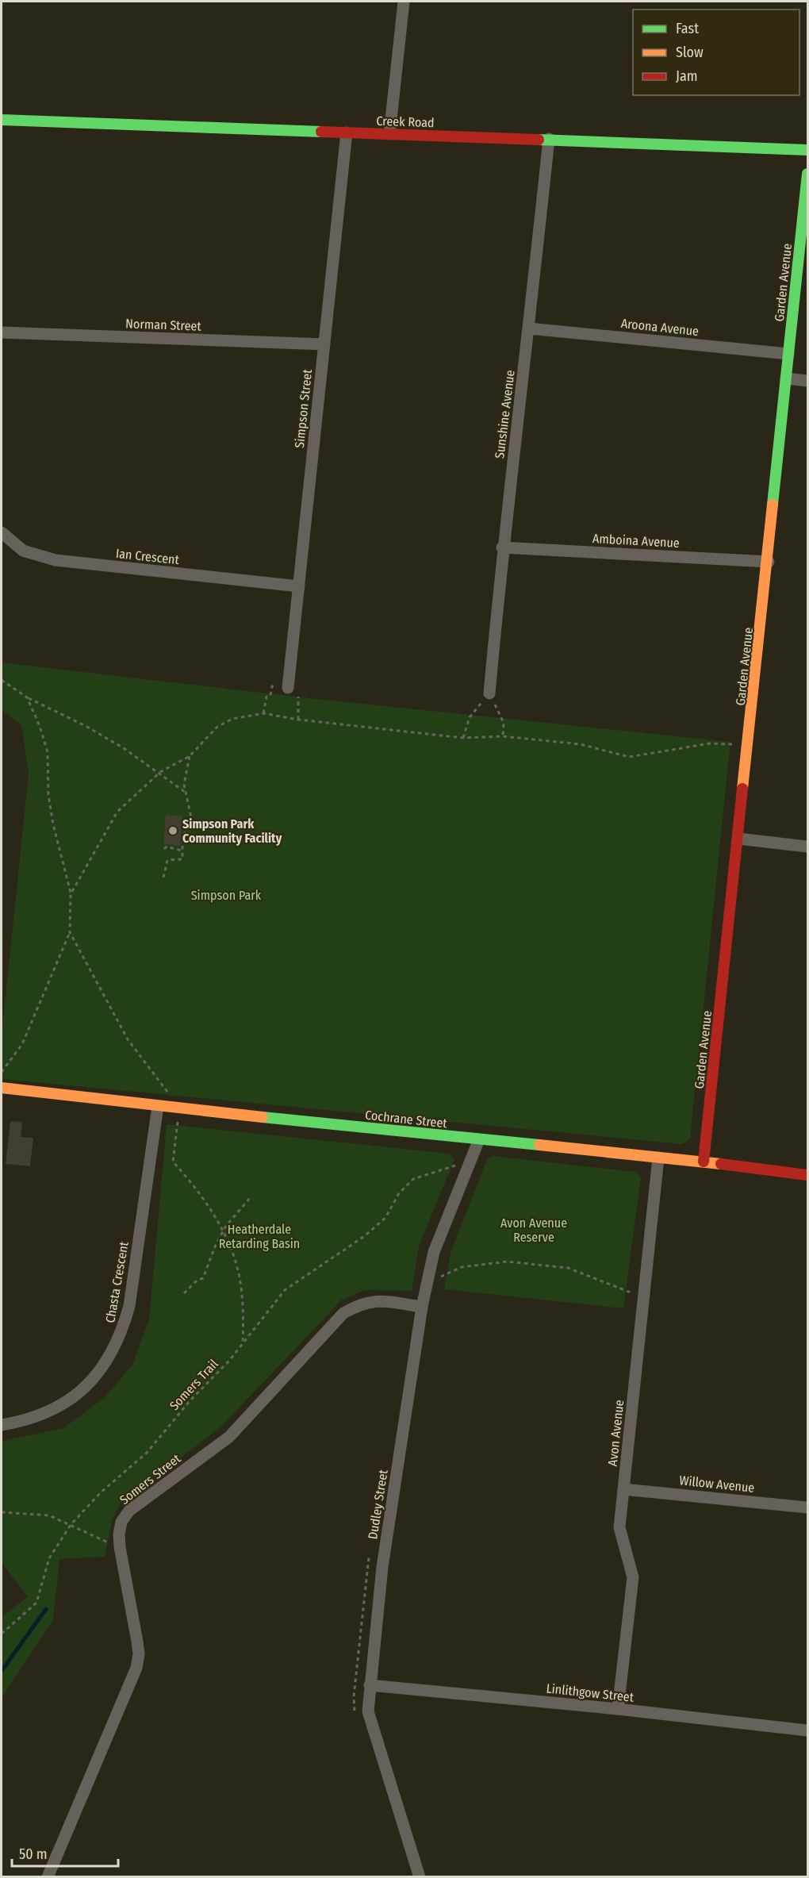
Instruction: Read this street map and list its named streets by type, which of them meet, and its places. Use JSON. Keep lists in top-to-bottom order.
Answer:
{
  "streets": {
    "street": [
      "Creek Road",
      "Garden Avenue",
      "Norman Street",
      "Aroona Avenue",
      "Simpson Street",
      "Sunshine Avenue",
      "Amboina Avenue",
      "Ian Crescent",
      "Cochrane Street",
      "Chasta Crescent",
      "Avon Avenue",
      "Somers Street",
      "Willow Avenue",
      "Dudley Street",
      "Linlithgow Street"
    ],
    "path": ["Somers Trail"]
  },
  "crossings": [
    ["Creek Road", "Simpson Street"],
    ["Creek Road", "Sunshine Avenue"],
    ["Garden Avenue", "Aroona Avenue"],
    ["Garden Avenue", "Amboina Avenue"],
    ["Garden Avenue", "Cochrane Street"],
    ["Norman Street", "Simpson Street"],
    ["Aroona Avenue", "Sunshine Avenue"],
    ["Simpson Street", "Ian Crescent"],
    ["Sunshine Avenue", "Amboina Avenue"],
    ["Cochrane Street", "Chasta Crescent"],
    ["Cochrane Street", "Avon Avenue"],
    ["Cochrane Street", "Dudley Street"],
    ["Somers Trail", "Dudley Street"],
    ["Avon Avenue", "Willow Avenue"],
    ["Avon Avenue", "Linlithgow Street"],
    ["Somers Street", "Dudley Street"],
    ["Dudley Street", "Linlithgow Street"]
  ],
  "parks": ["Simpson Park", "Avon Avenue Reserve", "Heatherdale Retarding Basin"],
  "places": ["Simpson Park Community Facility"],
  "legend": ["Fast", "Slow", "Jam"],
  "scale_bar": "50 m"
}
